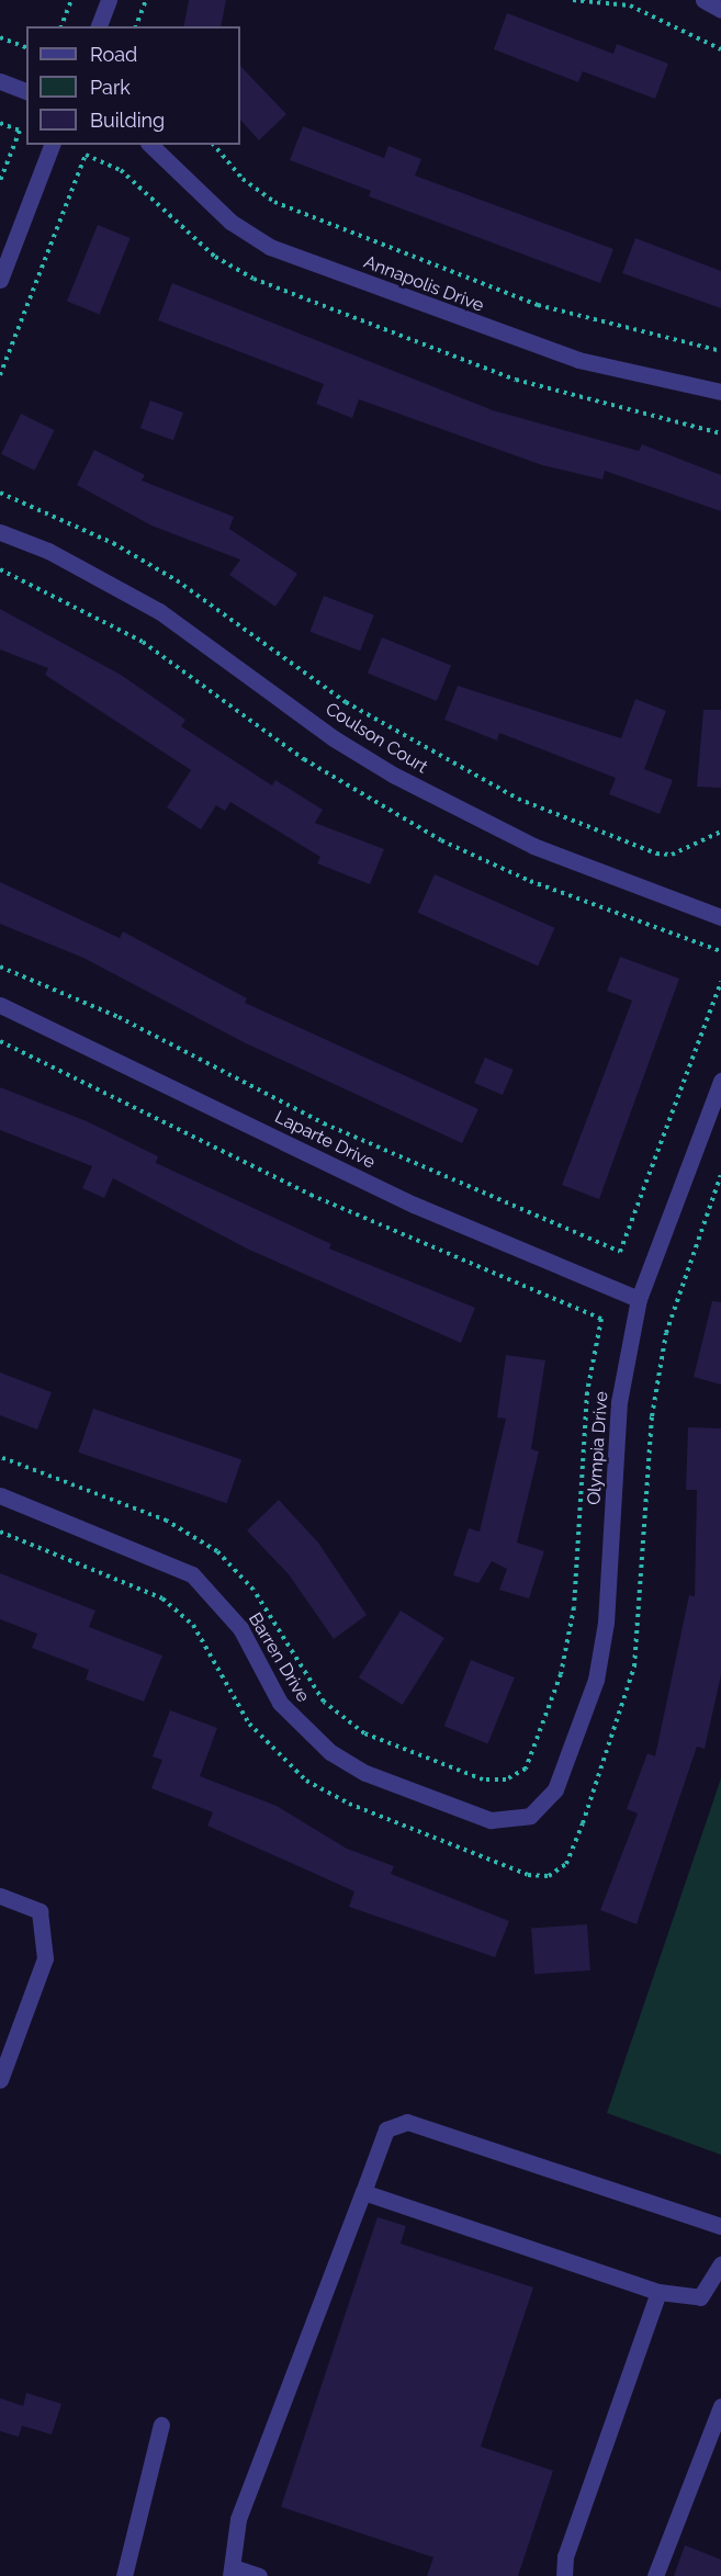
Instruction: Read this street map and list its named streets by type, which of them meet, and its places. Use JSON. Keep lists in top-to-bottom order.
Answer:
{
  "streets": {
    "street": [
      "Annapolis Drive",
      "Coulson Court",
      "Laparte Drive",
      "Olympia Drive",
      "Barren Drive"
    ]
  },
  "crossings": [
    ["Laparte Drive", "Olympia Drive"],
    ["Olympia Drive", "Barren Drive"]
  ],
  "legend": ["Road", "Park", "Building"]
}
